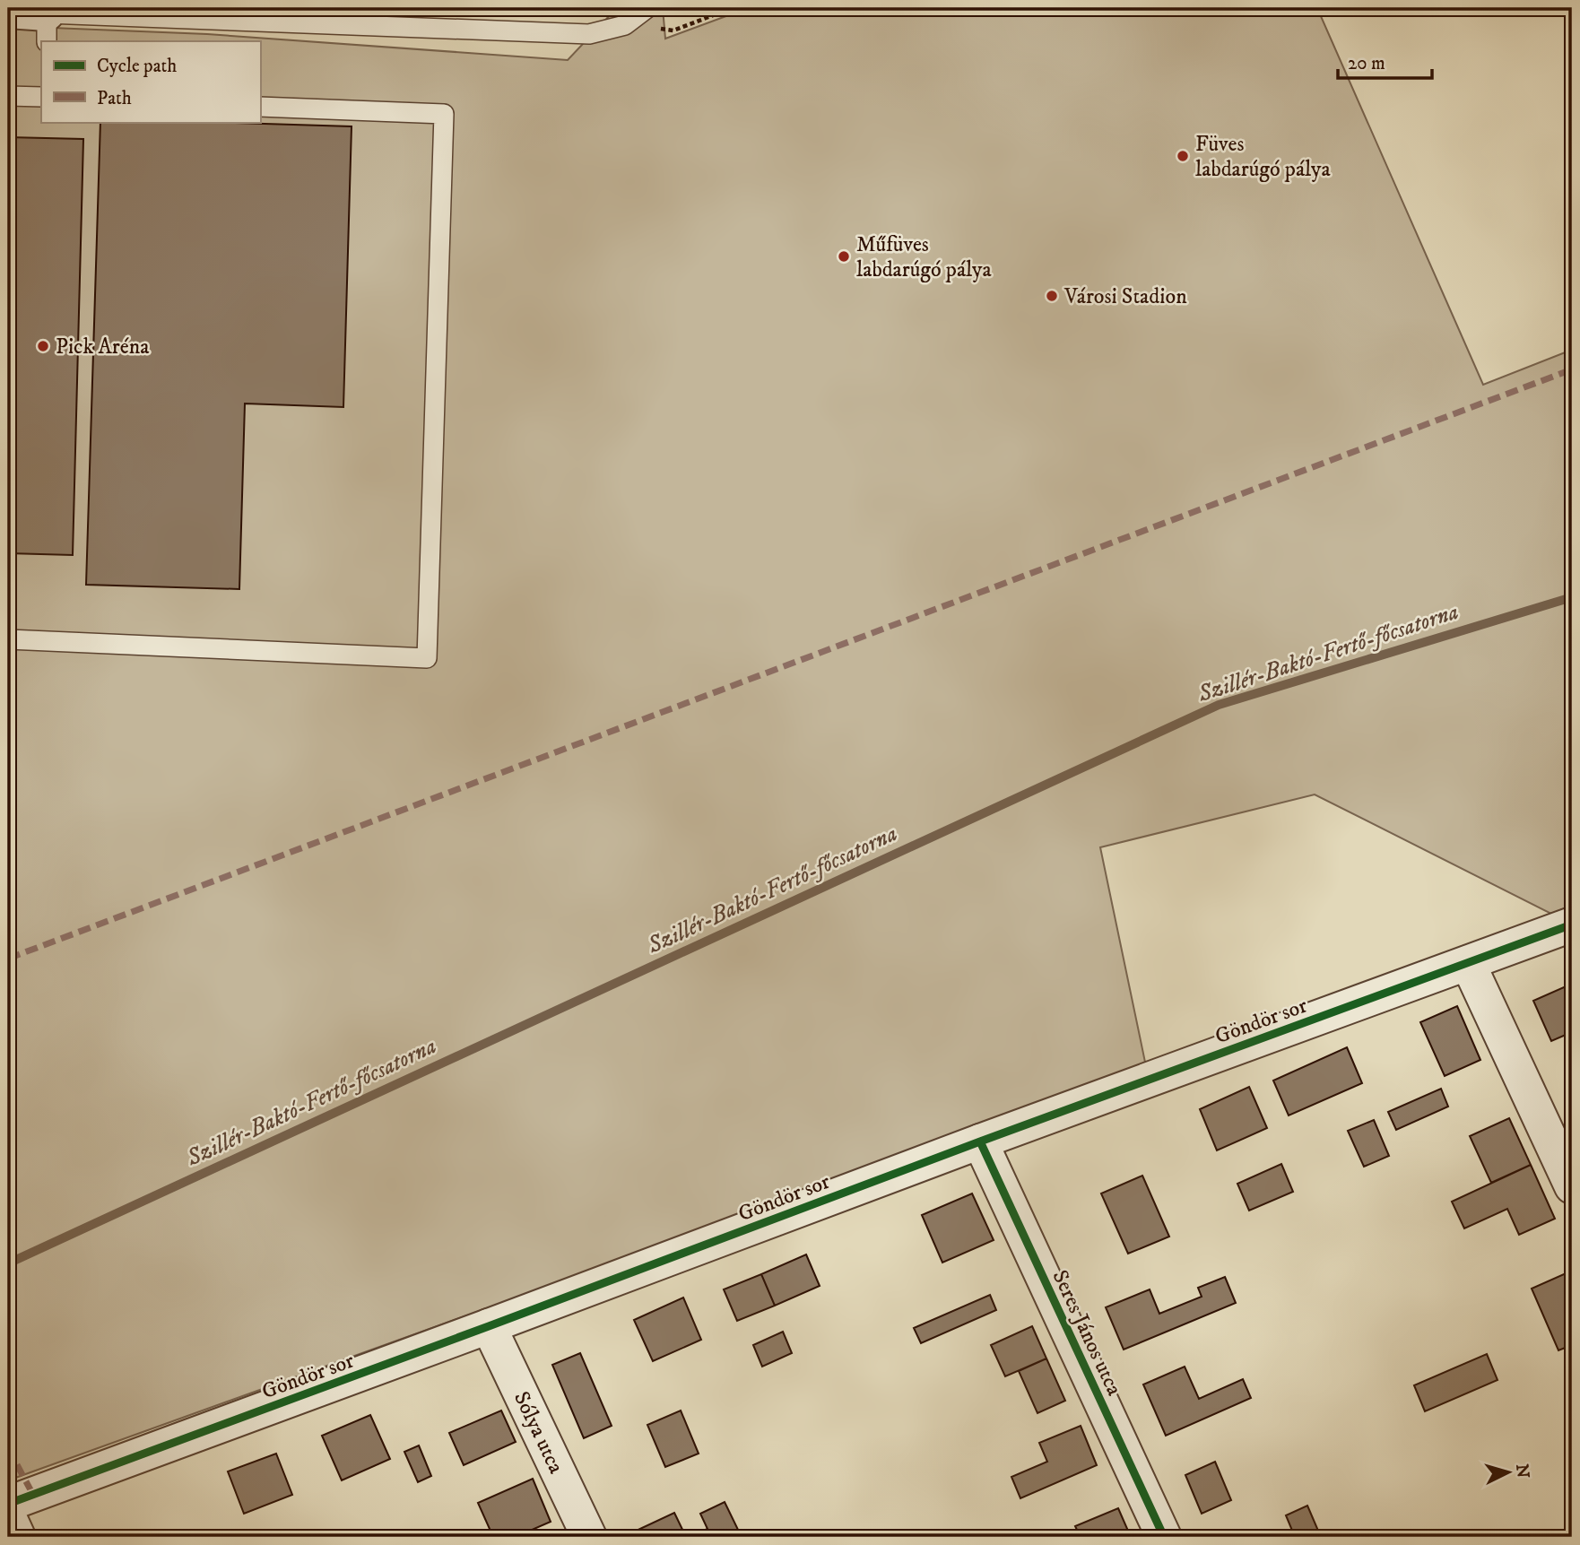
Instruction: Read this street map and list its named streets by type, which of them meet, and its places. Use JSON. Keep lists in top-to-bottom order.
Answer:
{
  "streets": {
    "street": ["Göndör sor", "Seres János utca", "Sólya utca"]
  },
  "crossings": [
    ["Göndör sor", "Seres János utca"],
    ["Göndör sor", "Sólya utca"]
  ],
  "water": ["Szillér-Baktó-Fertő-főcsatorna"],
  "places": [
    "Füves labdarúgó pálya",
    "Műfüves labdarúgó pálya",
    "Városi Stadion",
    "Pick Aréna"
  ],
  "legend": ["Cycle path", "Path"],
  "scale_bar": "20 m",
  "north": "right"
}
